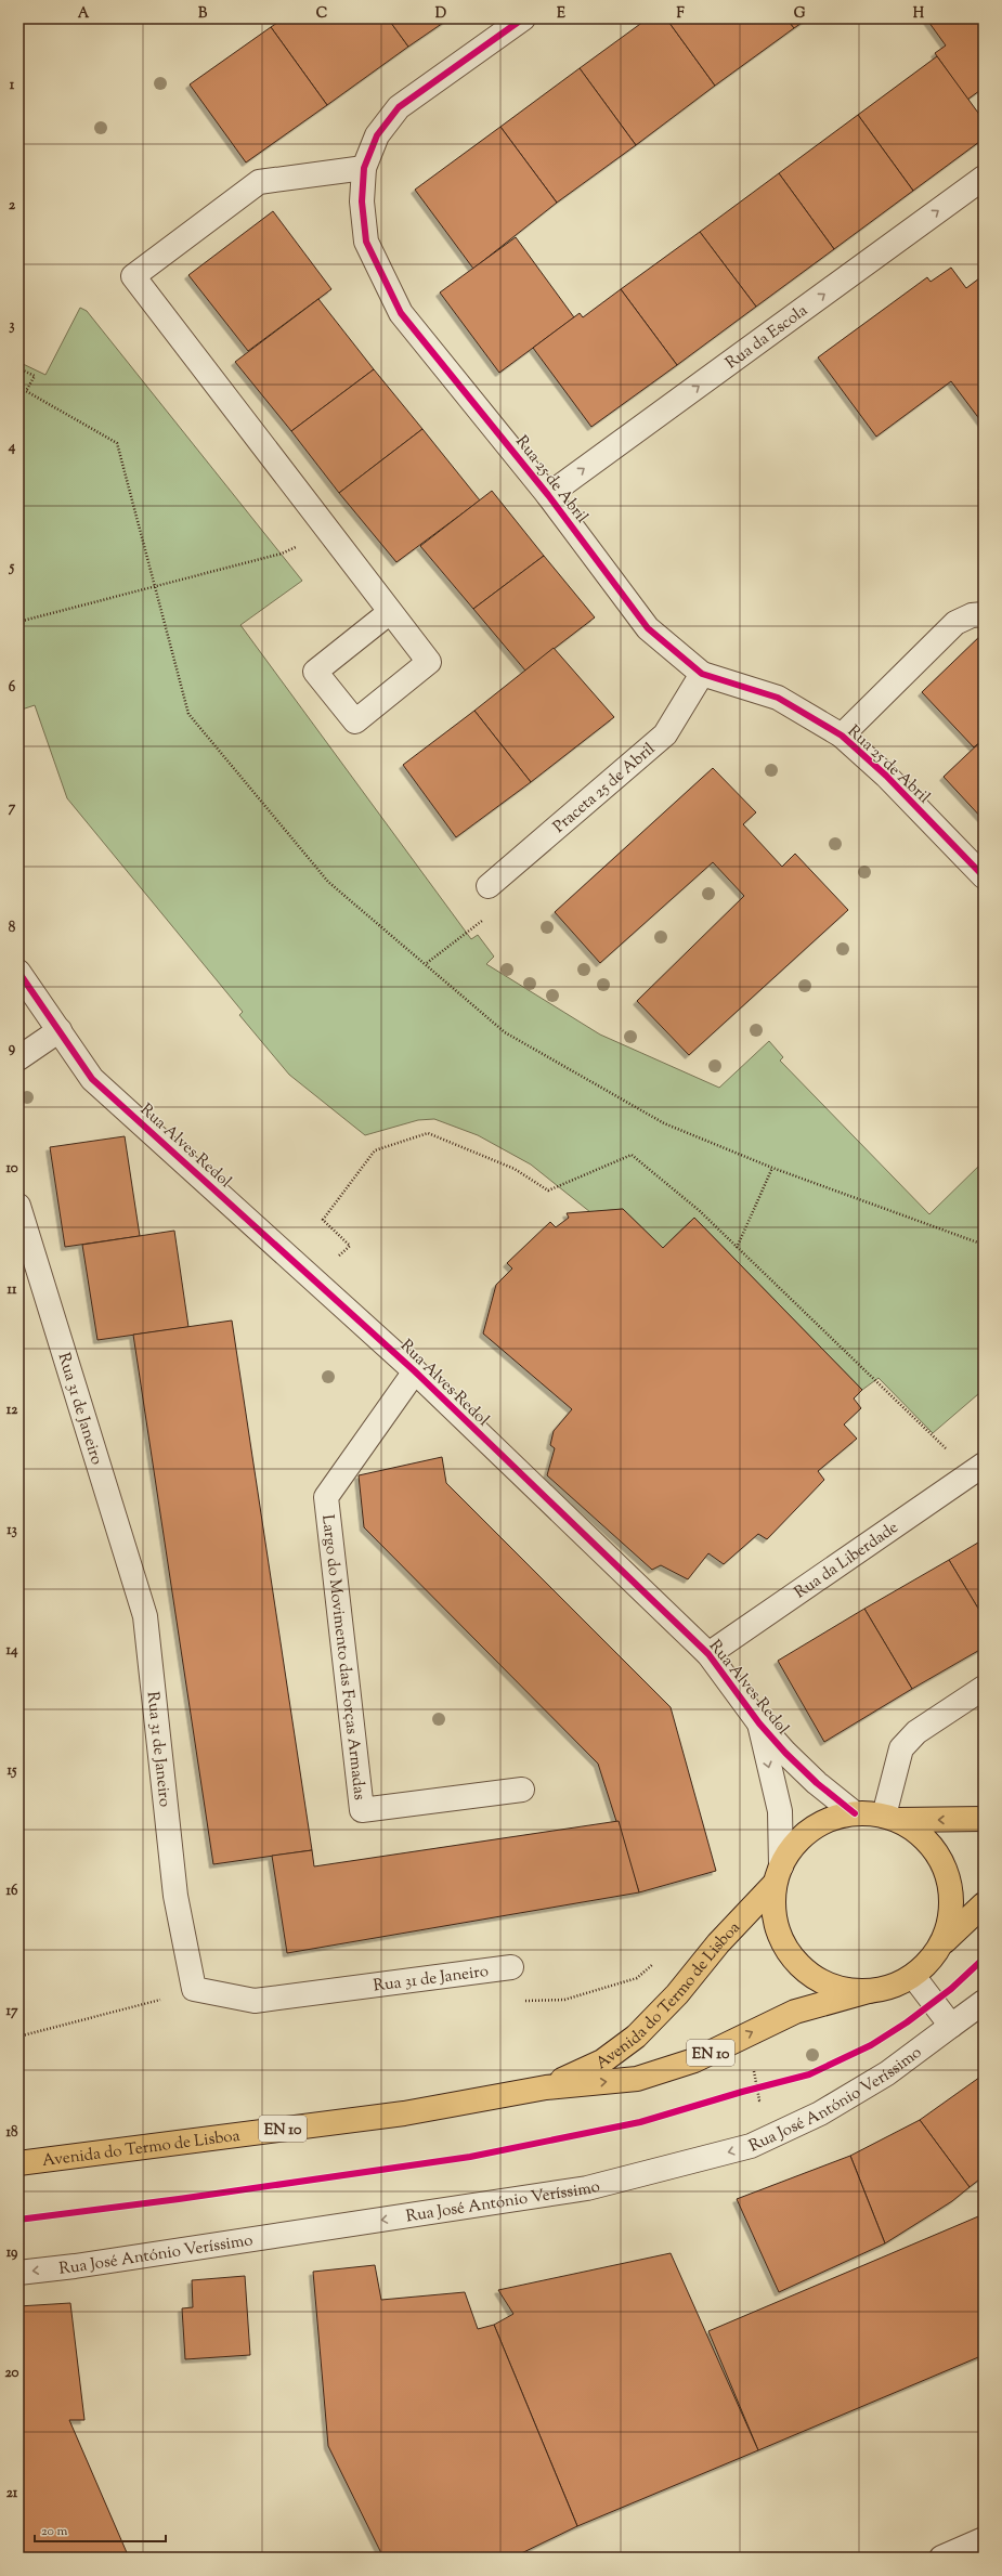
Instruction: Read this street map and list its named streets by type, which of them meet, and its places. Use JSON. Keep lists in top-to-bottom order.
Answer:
{
  "streets": {
    "main road": ["Avenida do Termo de Lisboa", "EN 10"],
    "street": [
      "Rua da Escola",
      "Rua 25 de Abril",
      "Praceta 25 de Abril",
      "Rua Alves Redol",
      "Rua 31 de Janeiro",
      "Rua da Liberdade",
      "Largo do Movimento das Forças Armadas",
      "Rua José António Veríssimo"
    ]
  },
  "crossings": [
    ["Rua da Escola", "Rua 25 de Abril"],
    ["Rua 25 de Abril", "Praceta 25 de Abril"],
    ["Rua Alves Redol", "Rua da Liberdade"],
    ["Rua Alves Redol", "Largo do Movimento das Forças Armadas"],
    ["Rua Alves Redol", "Avenida do Termo de Lisboa"],
    ["Rua Alves Redol", "EN 10"],
    ["Avenida do Termo de Lisboa", "EN 10"]
  ],
  "one_way": ["Rua da Escola", "Rua José António Veríssimo"],
  "scale_bar": "20 m",
  "grid": {
    "columns": [
      "A",
      "B",
      "C",
      "D",
      "E",
      "F",
      "G",
      "H"
    ],
    "rows": [
      "1",
      "2",
      "3",
      "4",
      "5",
      "6",
      "7",
      "8",
      "9",
      "10",
      "11",
      "12",
      "13",
      "14",
      "15",
      "16",
      "17",
      "18",
      "19",
      "20",
      "21"
    ]
  }
}
